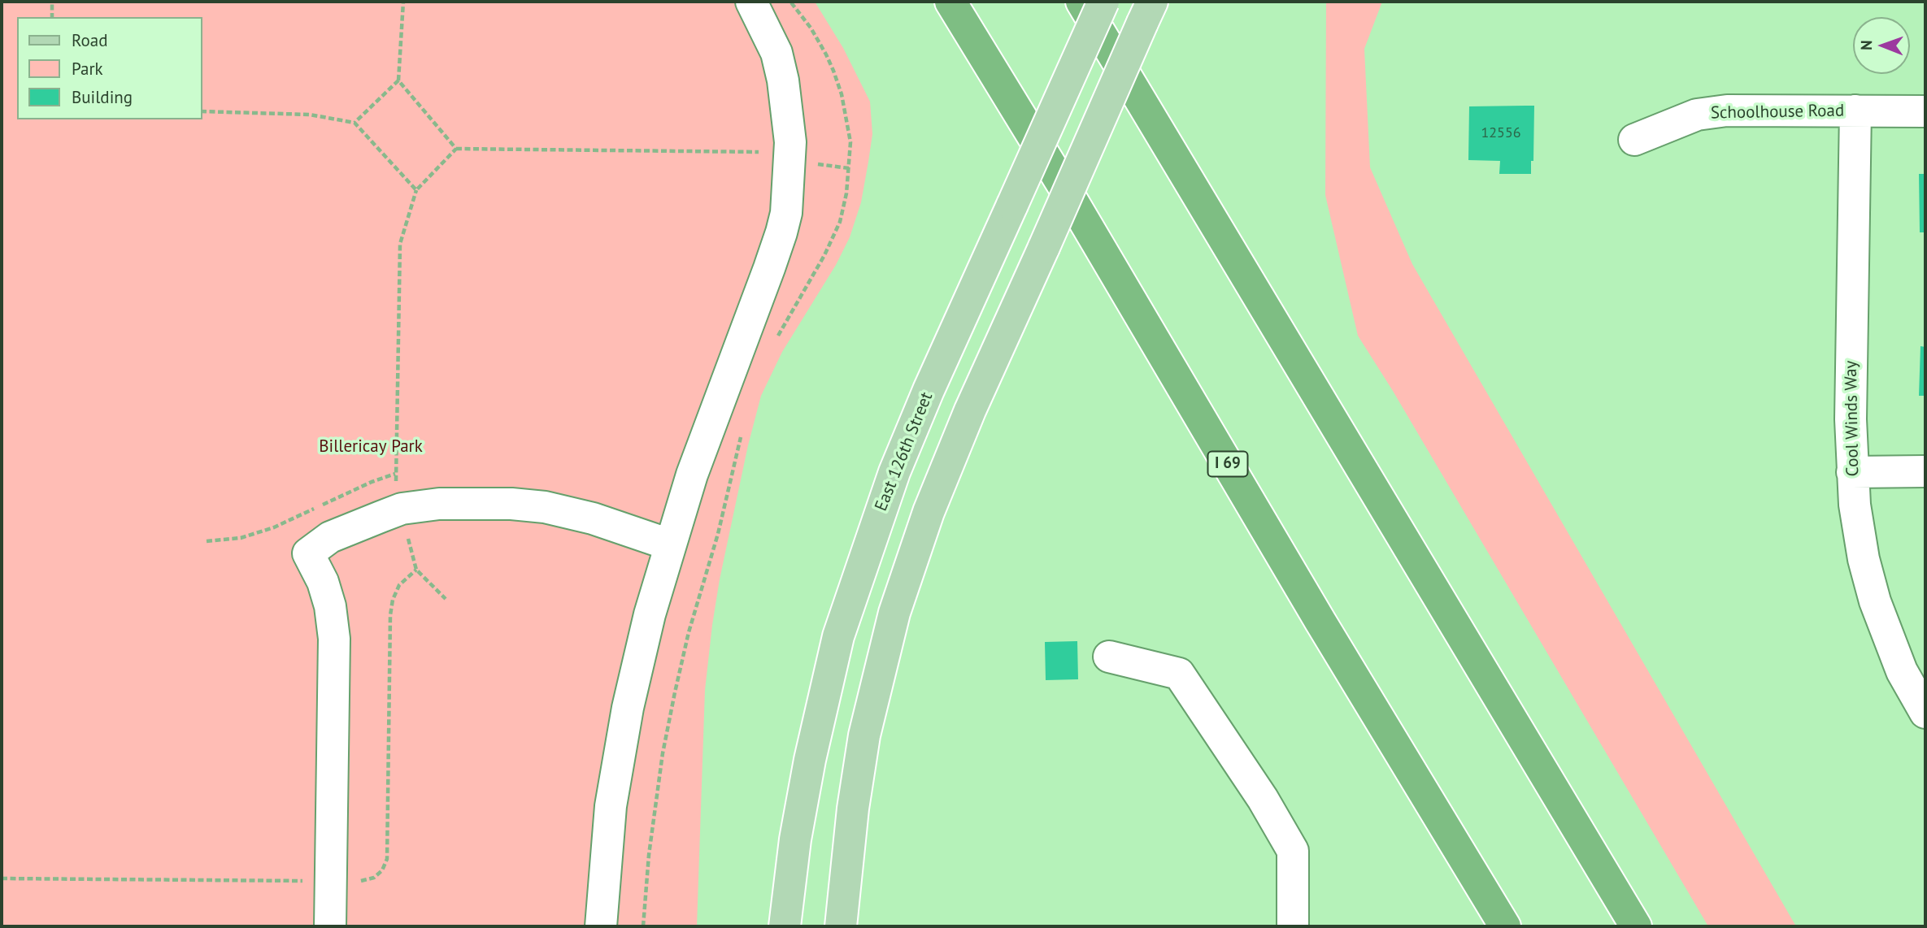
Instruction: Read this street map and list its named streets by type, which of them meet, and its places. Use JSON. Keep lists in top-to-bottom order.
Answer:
{
  "streets": {
    "highway": ["I 69"],
    "main road": ["East 126th Street"],
    "street": ["Schoolhouse Road", "Cool Winds Way"]
  },
  "crossings": [
    ["Schoolhouse Road", "Cool Winds Way"]
  ],
  "parks": ["Billericay Park"],
  "house_numbers": ["12556"],
  "legend": ["Road", "Park", "Building"],
  "north": "left"
}
